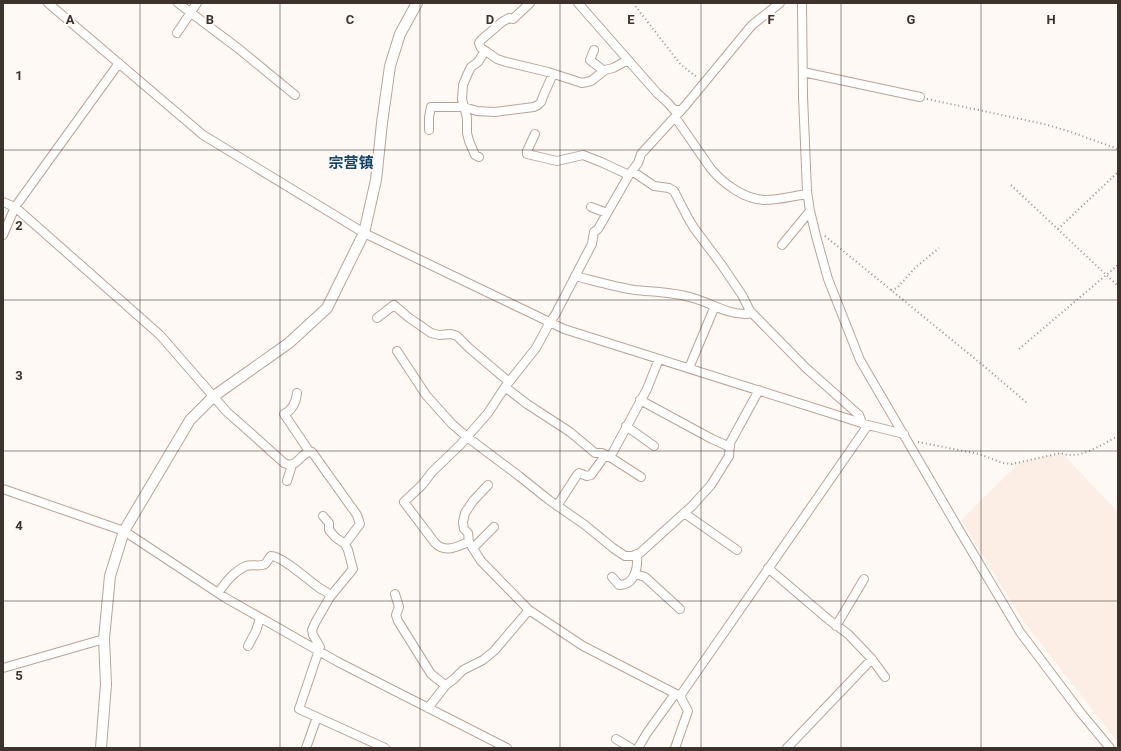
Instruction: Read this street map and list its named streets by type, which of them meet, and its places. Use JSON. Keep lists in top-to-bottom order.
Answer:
{
  "districts": ["宗营镇"],
  "grid": {
    "columns": [
      "A",
      "B",
      "C",
      "D",
      "E",
      "F",
      "G",
      "H"
    ],
    "rows": [
      "1",
      "2",
      "3",
      "4",
      "5"
    ]
  }
}
